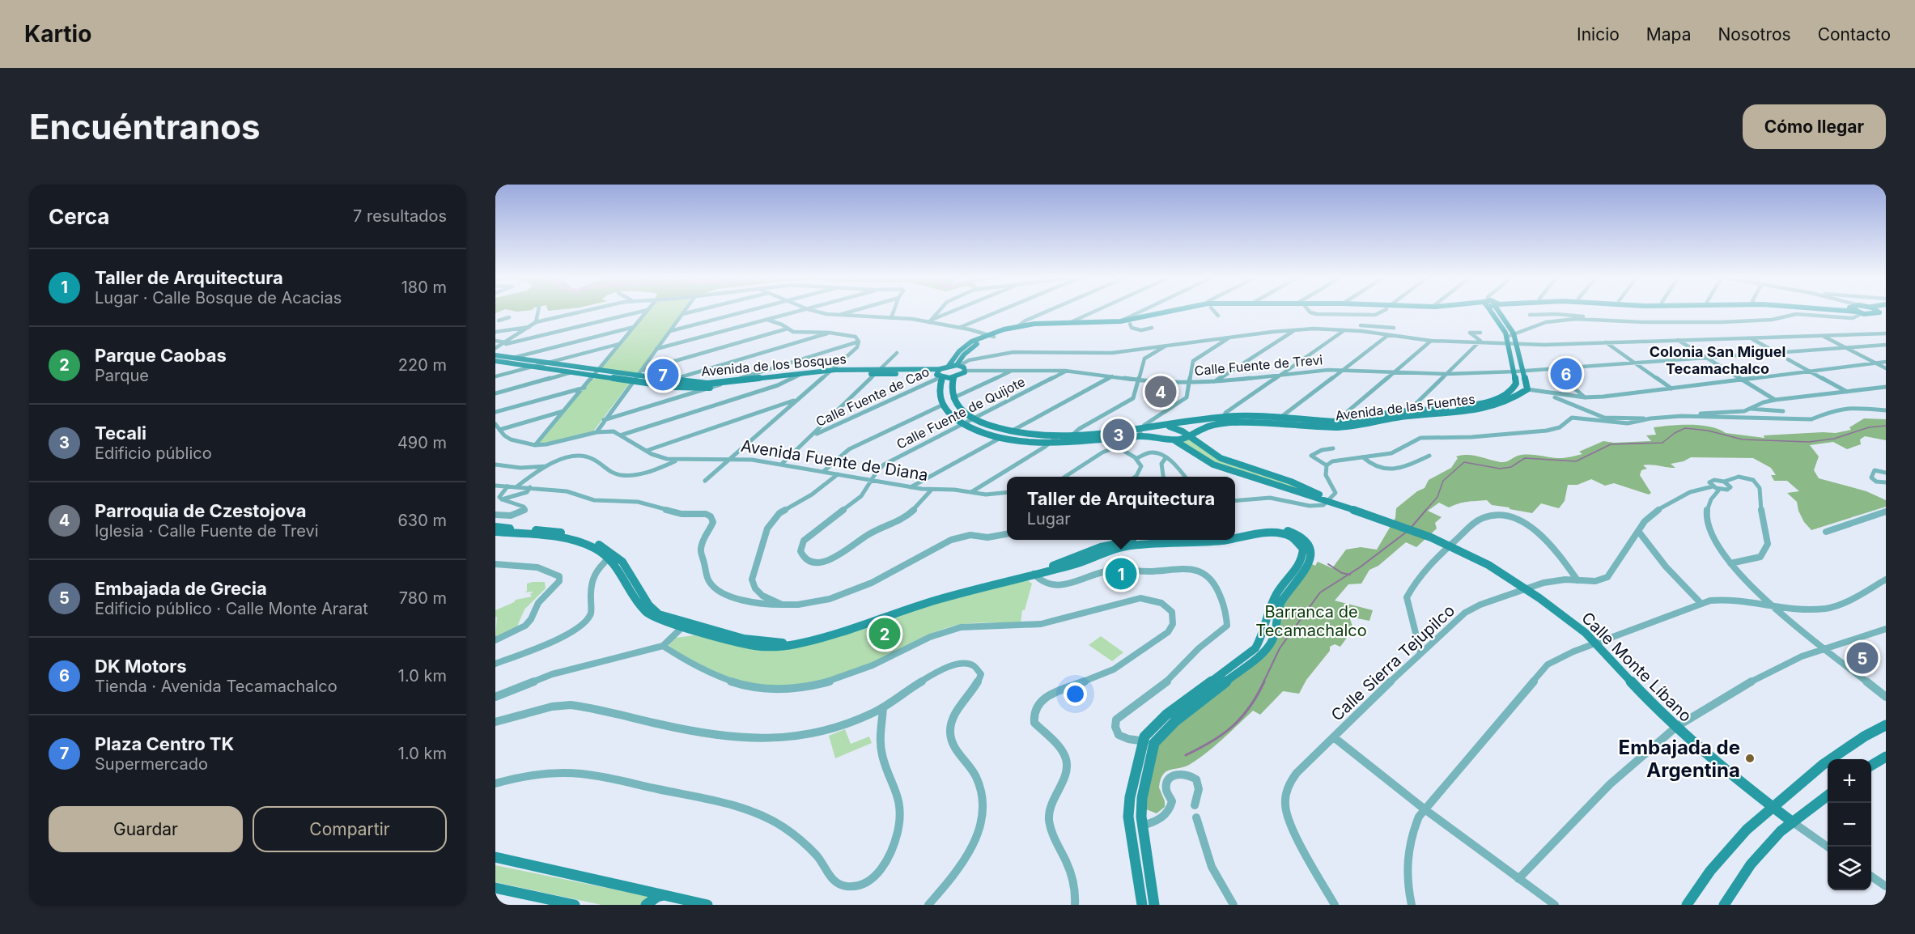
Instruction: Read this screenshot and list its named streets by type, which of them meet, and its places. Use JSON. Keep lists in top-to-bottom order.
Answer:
{
  "streets": {
    "main road": ["Avenida de los Bosques", "Avenida de las Fuentes", "Calle Monte Líbano"],
    "street": [
      "Calle Fuente de Trevi",
      "Calle Fuente de Cao",
      "Calle Fuente de Quijote",
      "Avenida Fuente de Diana",
      "Calle Sierra Tejupilco"
    ]
  },
  "crossings": [
    ["Avenida de los Bosques", "Calle Fuente de Cao"],
    ["Calle Fuente de Trevi", "Calle Fuente de Quijote"],
    ["Avenida de las Fuentes", "Calle Fuente de Quijote"],
    ["Avenida de las Fuentes", "Calle Monte Líbano"],
    ["Calle Fuente de Quijote", "Avenida Fuente de Diana"],
    ["Calle Sierra Tejupilco", "Calle Monte Líbano"]
  ],
  "districts": ["Colonia San Miguel Tecamachalco"],
  "parks": ["Barranca de Tecamachalco"],
  "places": ["Embajada de Argentina"],
  "page": {
    "header": "Kartio",
    "nav": [
      "Inicio",
      "Mapa",
      "Nosotros",
      "Contacto"
    ],
    "buttons": [
      "Cómo llegar",
      ["Guardar", "Compartir"]
    ],
    "title": "Encuéntranos",
    "heading": ["Cerca", "7 resultados"],
    "list": [
      {
        "mark": "1",
        "name": "Taller de Arquitectura",
        "note": "Lugar · Calle Bosque de Acacias",
        "value": "180 m"
      },
      {
        "mark": "2",
        "name": "Parque Caobas",
        "note": "Parque",
        "value": "220 m"
      },
      {
        "mark": "3",
        "name": "Tecali",
        "note": "Edificio público",
        "value": "490 m"
      },
      {
        "mark": "4",
        "name": "Parroquia de Czestojova",
        "note": "Iglesia · Calle Fuente de Trevi",
        "value": "630 m"
      },
      {
        "mark": "5",
        "name": "Embajada de Grecia",
        "note": "Edificio público · Calle Monte Ararat",
        "value": "780 m"
      },
      {
        "mark": "6",
        "name": "DK Motors",
        "note": "Tienda · Avenida Tecamachalco",
        "value": "1.0 km"
      },
      {
        "mark": "7",
        "name": "Plaza Centro TK",
        "note": "Supermercado",
        "value": "1.0 km"
      }
    ],
    "pins": [
      "6",
      "7",
      "4",
      "3",
      "1",
      "2",
      "5"
    ],
    "popup": ["Taller de Arquitectura", "Lugar"],
    "map_buttons": ["+", "−"]
  }
}
